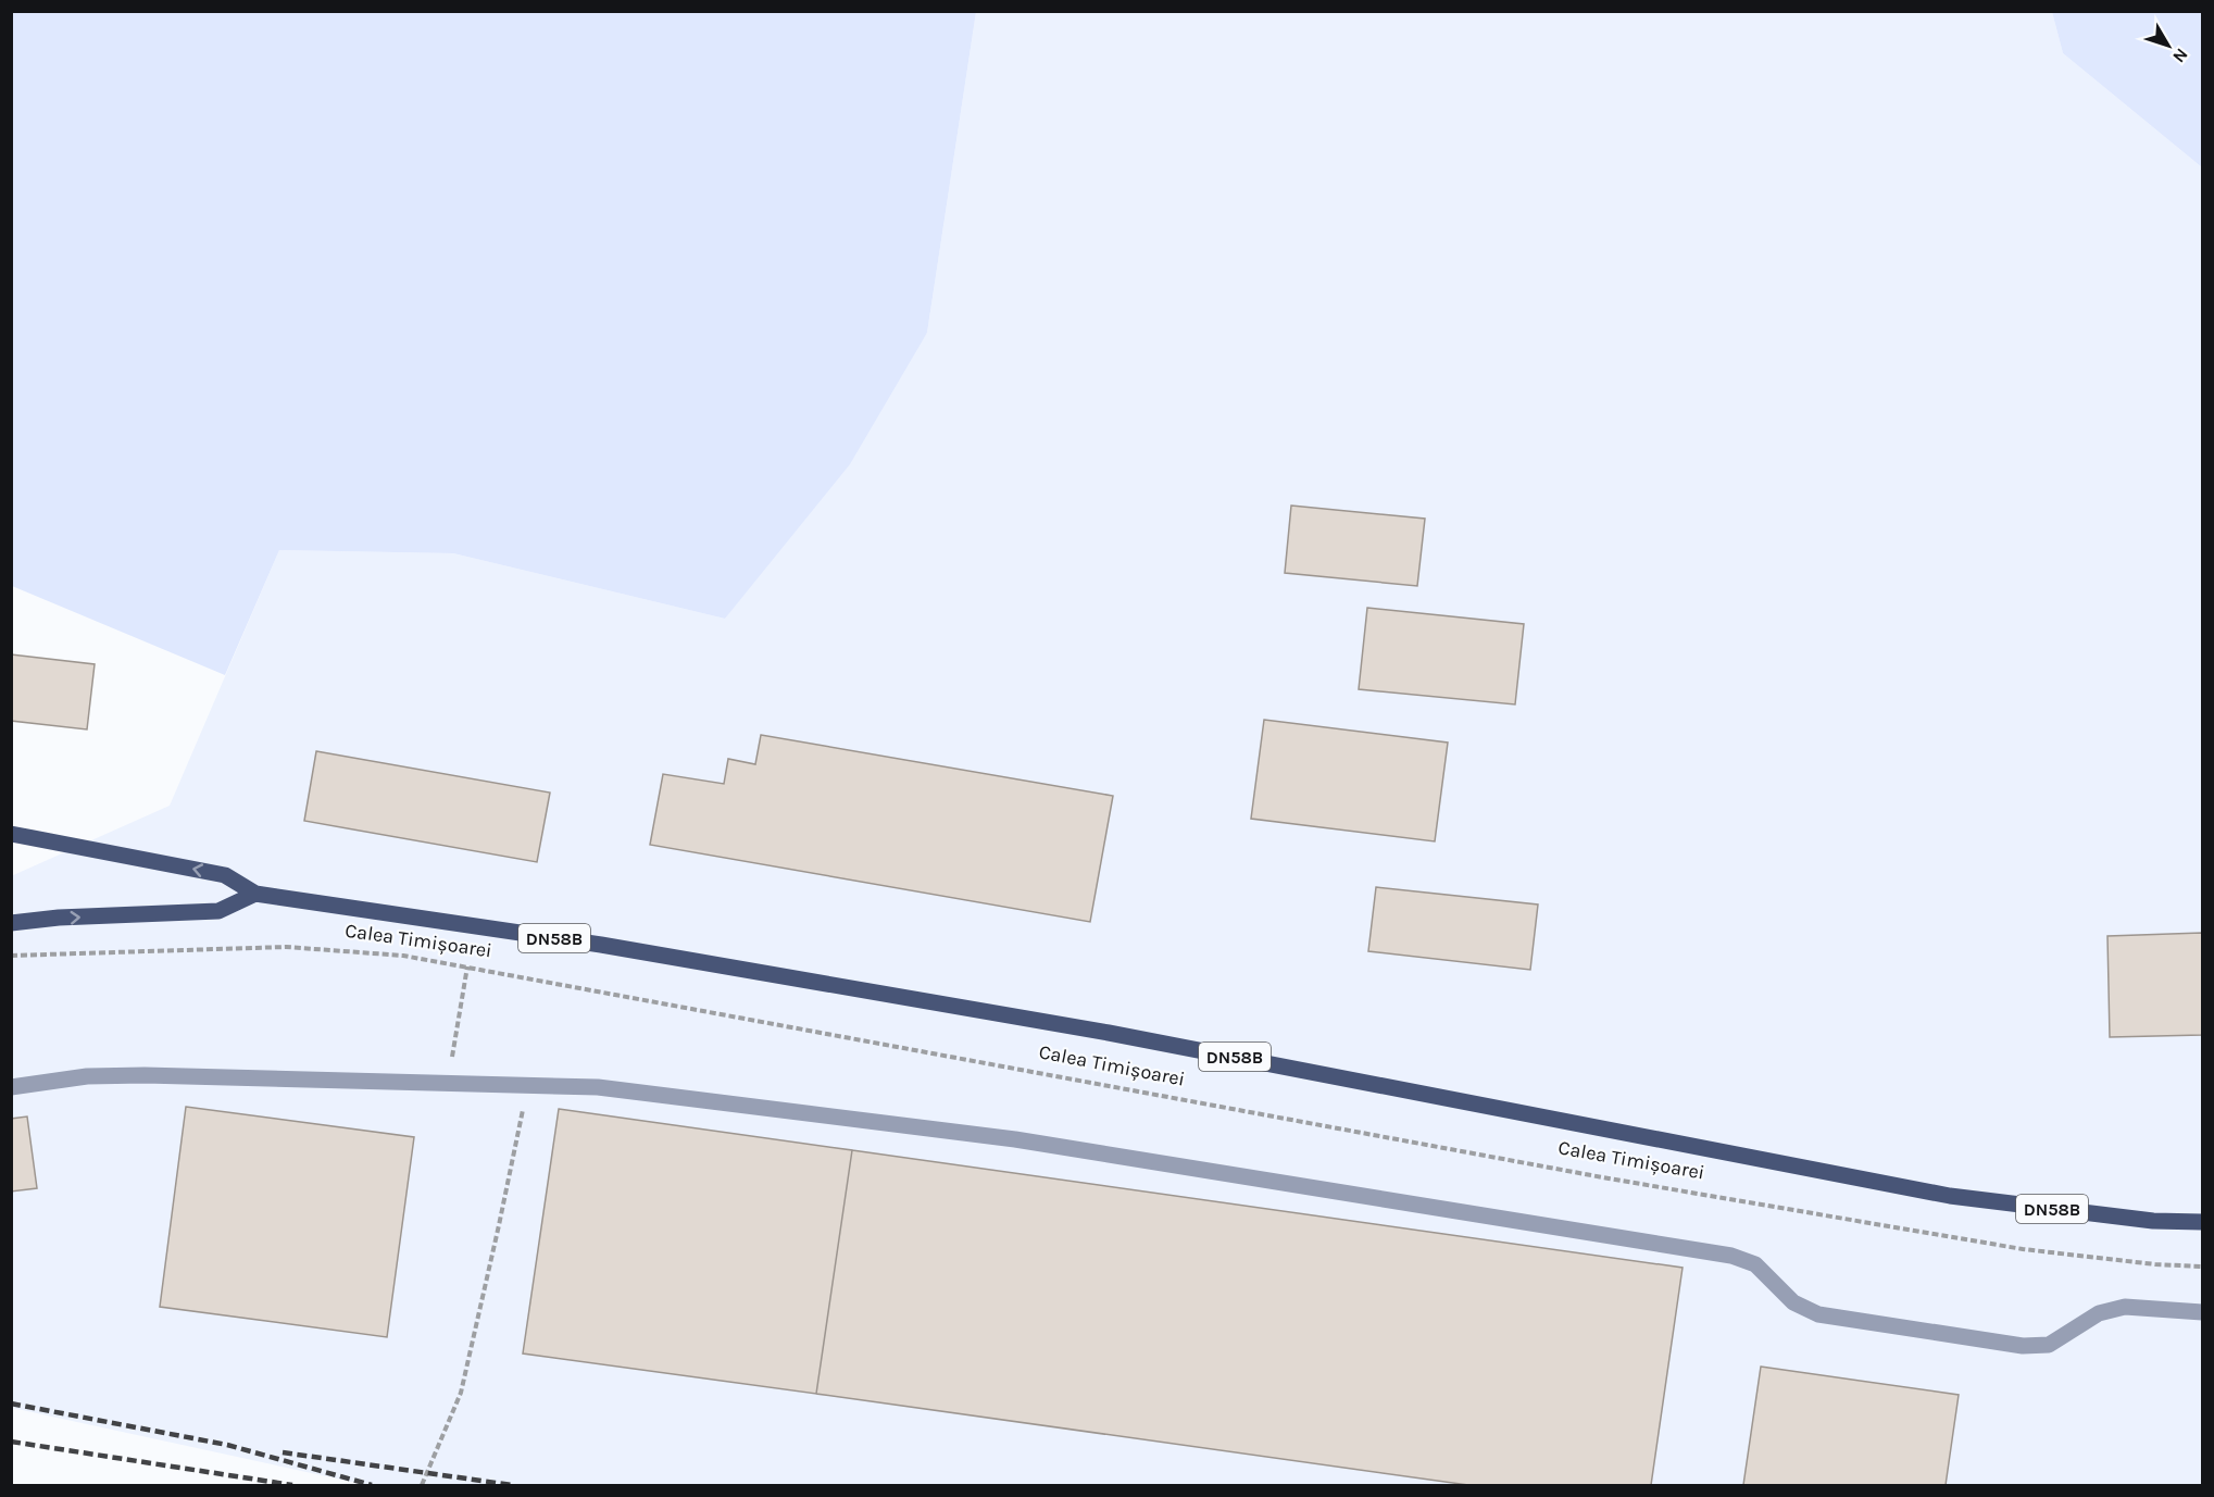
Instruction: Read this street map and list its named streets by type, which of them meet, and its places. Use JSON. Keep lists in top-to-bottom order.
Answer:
{
  "streets": {
    "main road": ["DN58B", "Calea Timișoarei"]
  },
  "north": "bottom right"
}
